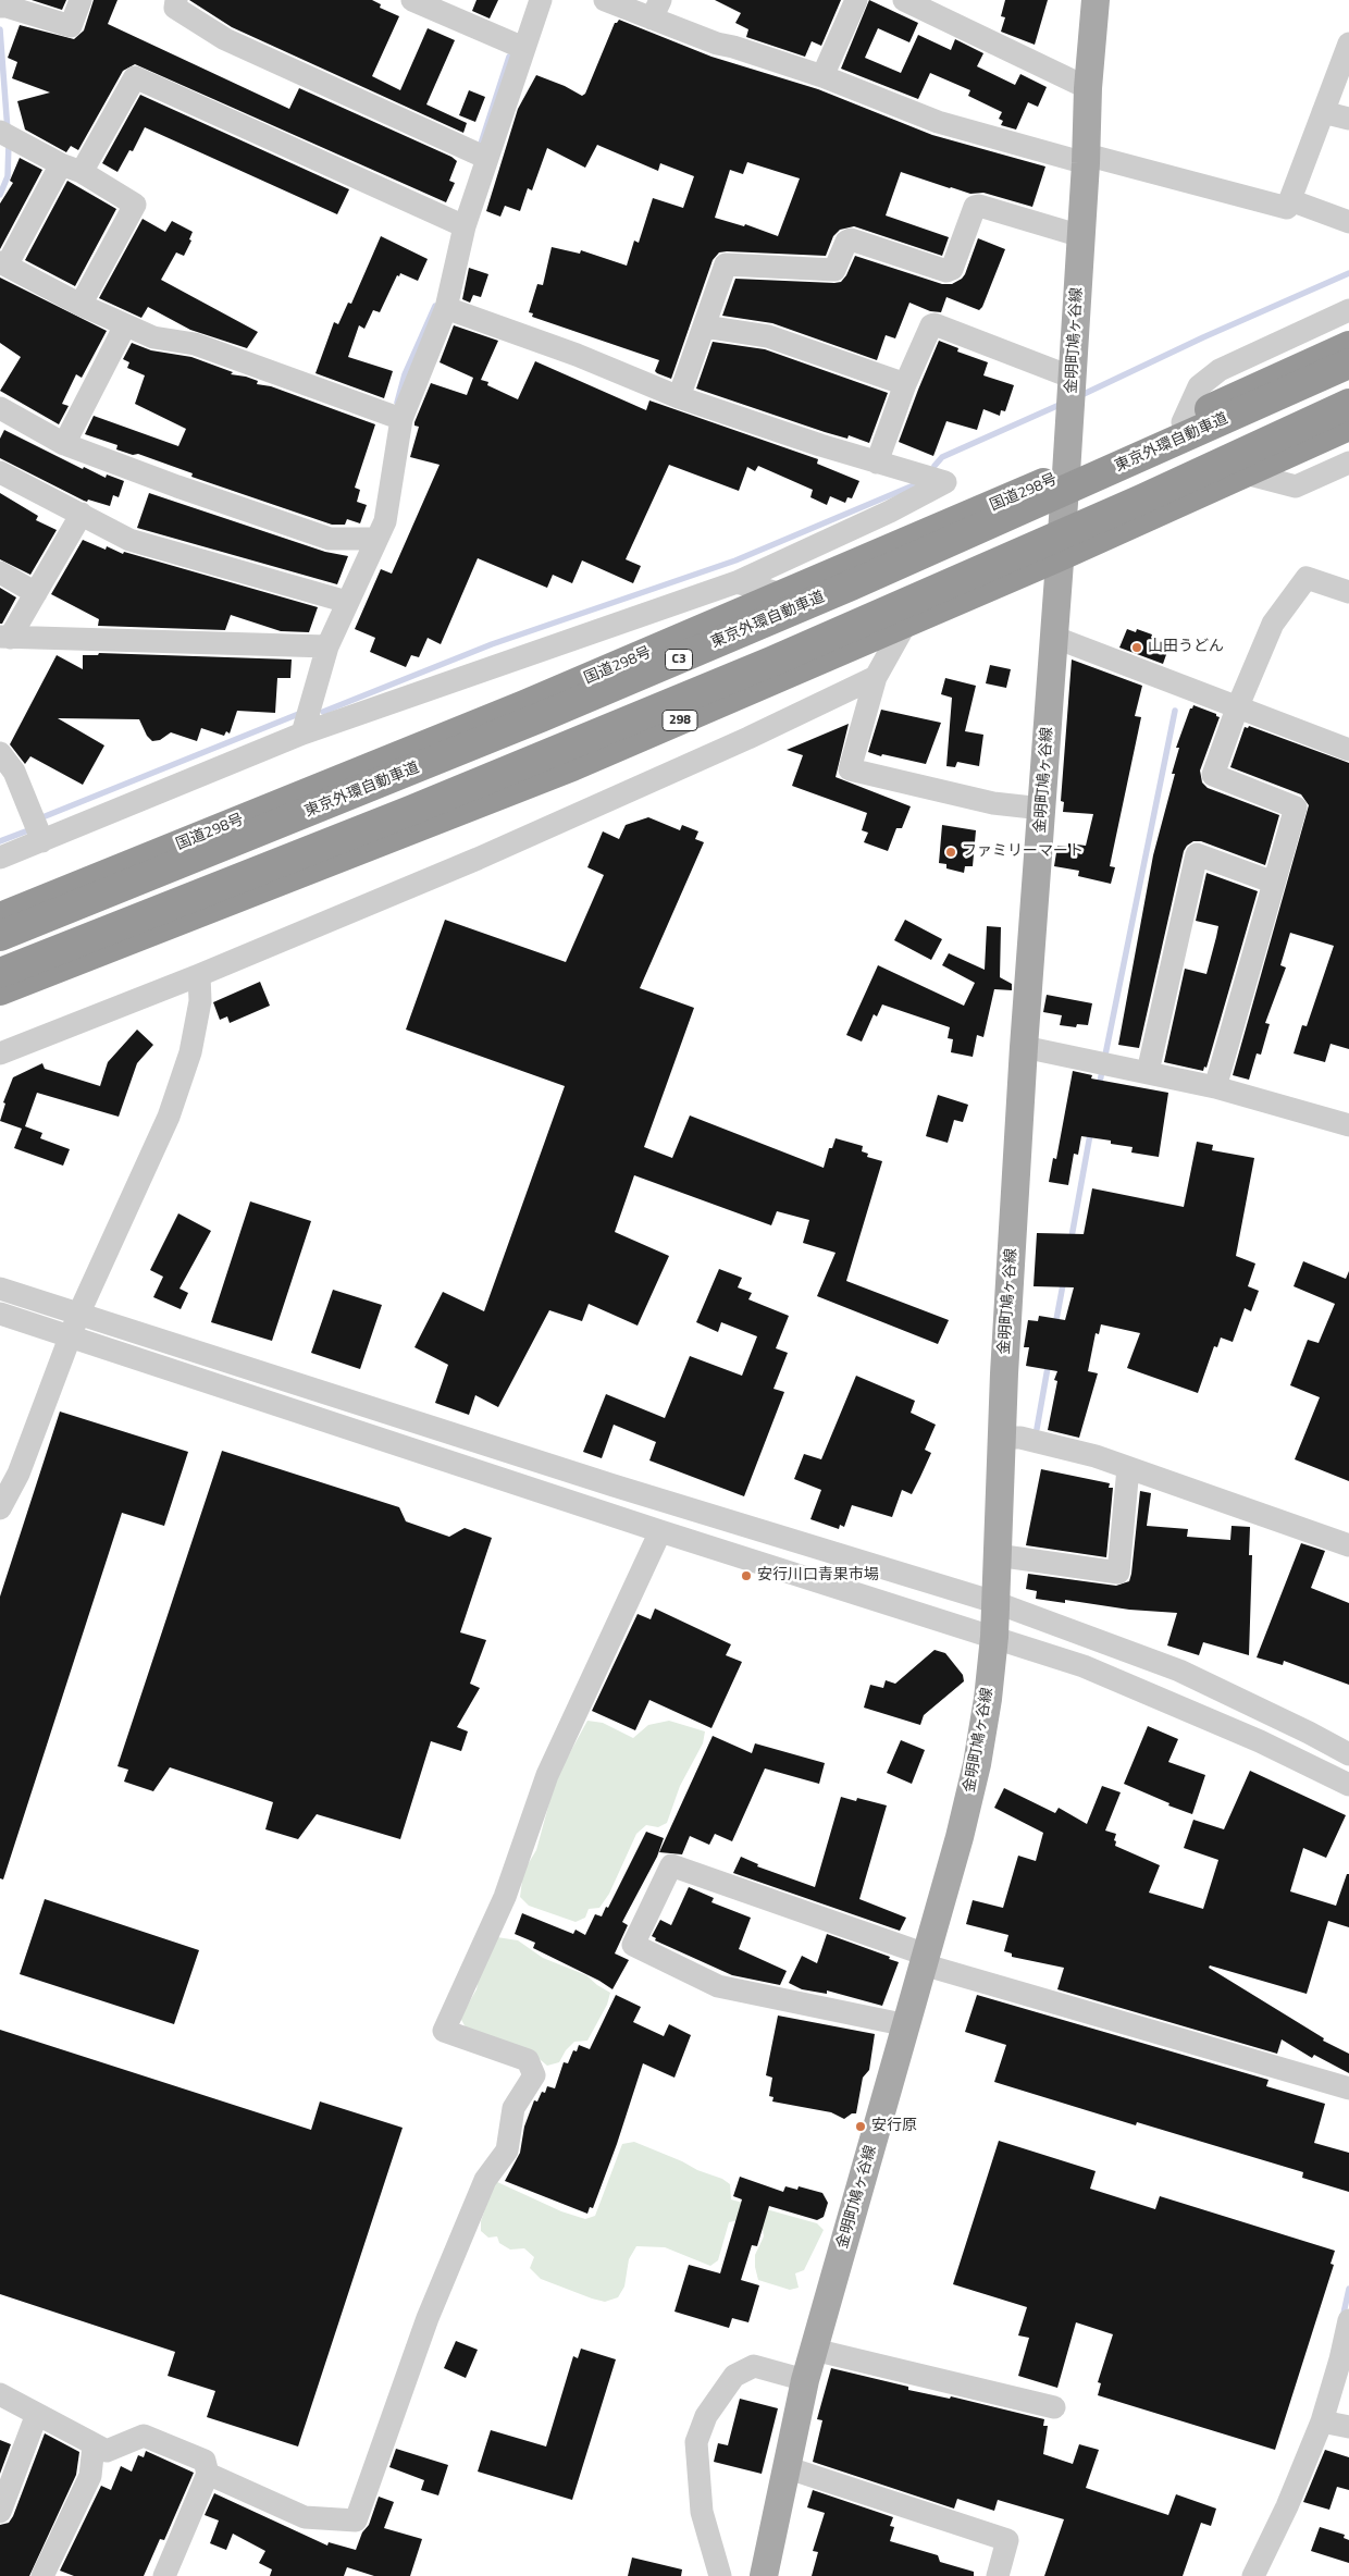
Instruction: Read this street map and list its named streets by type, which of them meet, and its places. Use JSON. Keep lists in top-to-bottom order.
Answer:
{
  "streets": {
    "highway": [
      "東京外環自動車道",
      "国道298号",
      "C3",
      "298"
    ],
    "main road": ["金明町鳩ヶ谷線"]
  },
  "crossings": [
    ["金明町鳩ヶ谷線", "国道298号"],
    ["金明町鳩ヶ谷線", "298"]
  ],
  "places": [
    "山田うどん",
    "ファミリーマート",
    "安行川口青果市場",
    "安行原"
  ]
}
